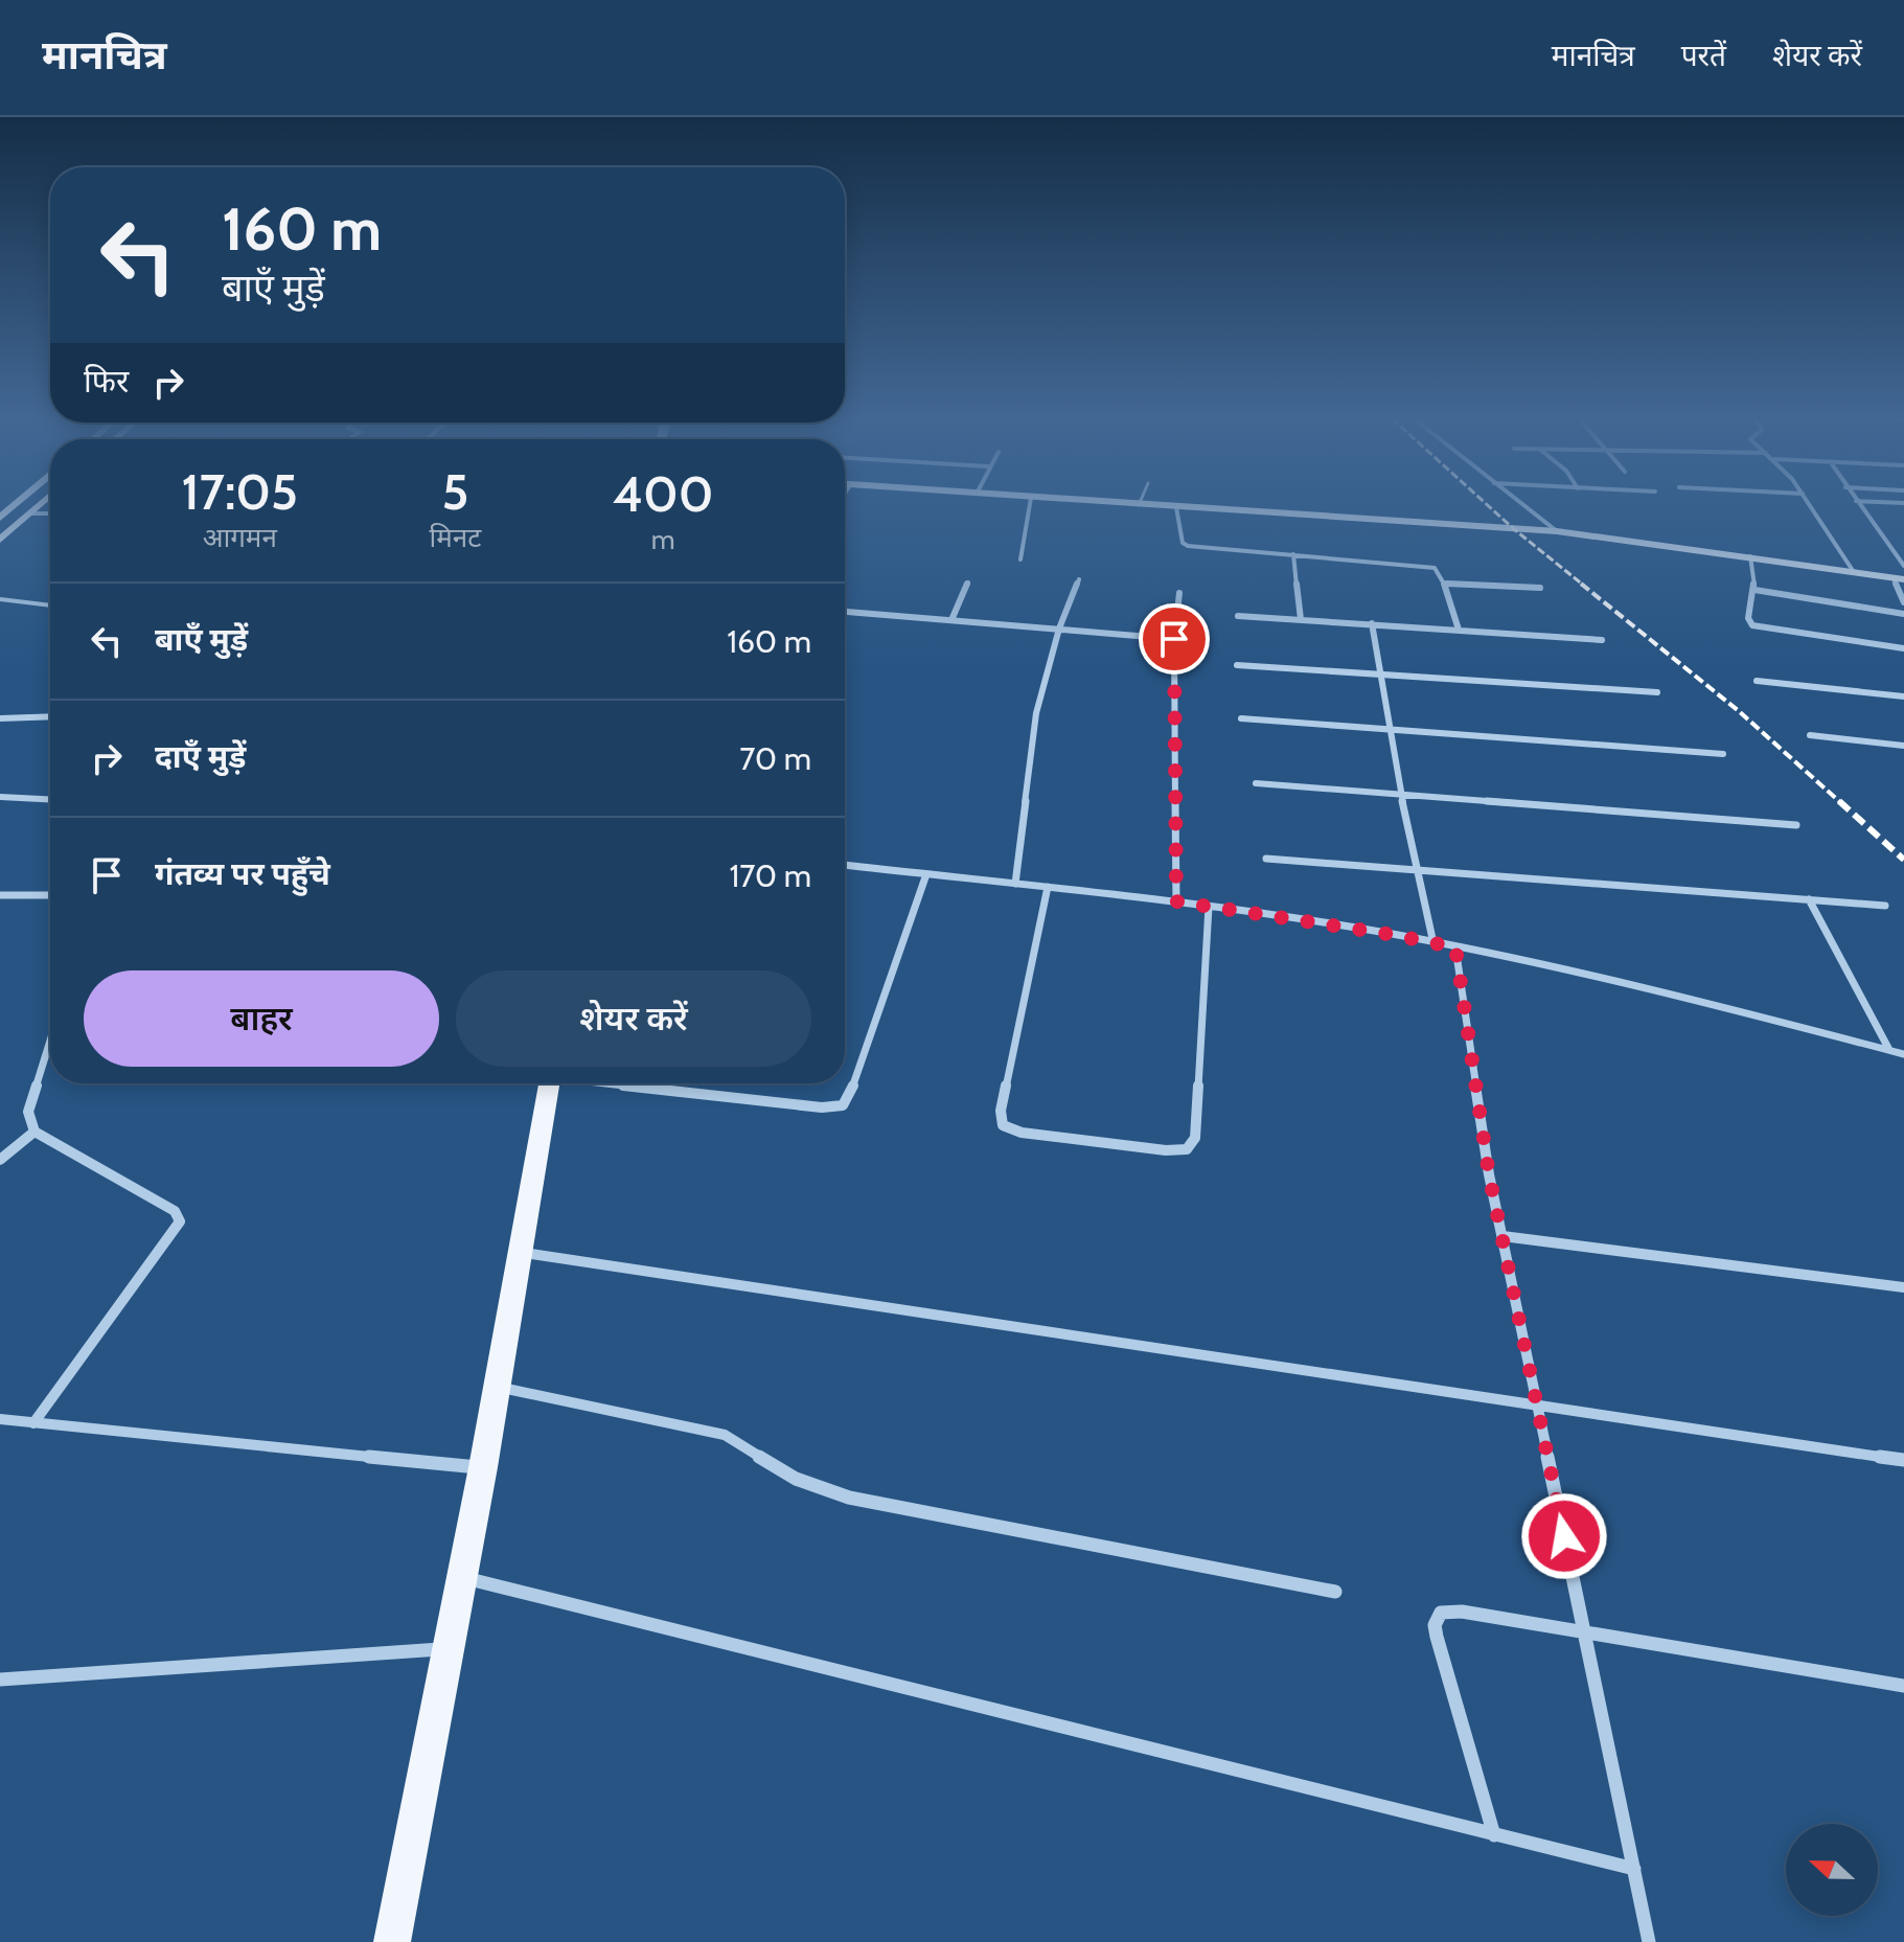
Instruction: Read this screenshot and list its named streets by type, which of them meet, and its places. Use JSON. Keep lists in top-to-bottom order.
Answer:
{
  "north": "left",
  "page": {
    "header": "मानचित्र",
    "nav": ["मानचित्र", "परतें", "शेयर करें"],
    "turn": ["160 m", "बाएँ मुड़ें"],
    "then": "फिर",
    "eta": [
      "17:05",
      "आगमन",
      "5",
      "मिनट",
      "400",
      "m"
    ],
    "list": [
      {
        "name": "बाएँ मुड़ें",
        "value": "160 m"
      },
      {
        "name": "दाएँ मुड़ें",
        "value": "70 m"
      },
      {
        "name": "गंतव्य पर पहुँचे",
        "value": "170 m"
      }
    ],
    "buttons": ["बाहर", "शेयर करें"]
  }
}
